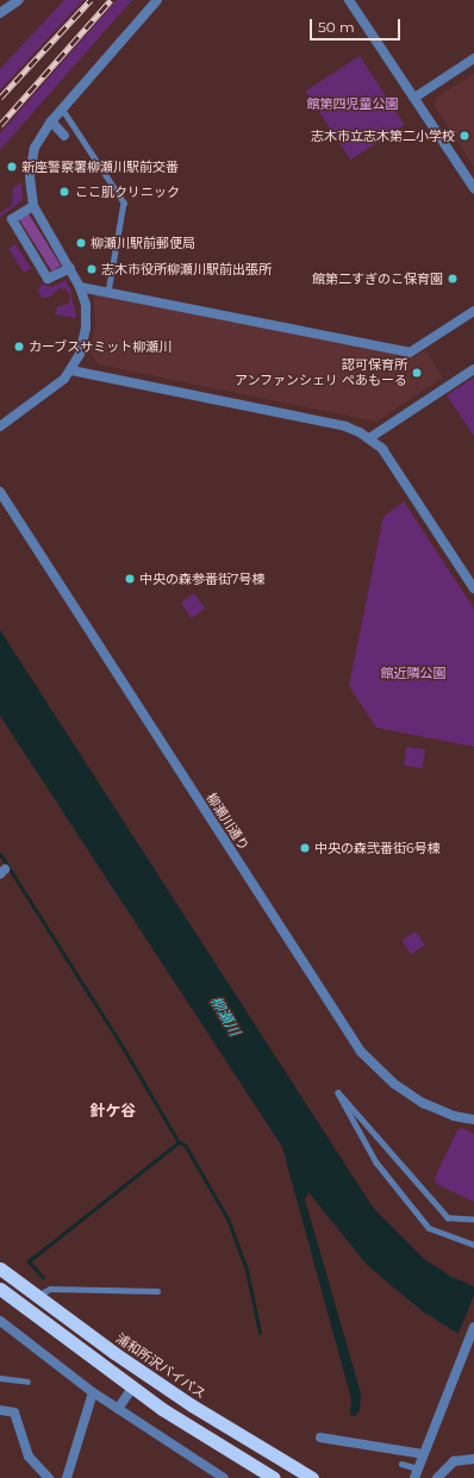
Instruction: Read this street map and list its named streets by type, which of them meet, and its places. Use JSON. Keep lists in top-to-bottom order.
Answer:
{
  "streets": {
    "highway": ["浦和所沢バイパス"],
    "street": ["柳瀬川通り"]
  },
  "districts": ["針ケ谷"],
  "water": ["柳瀬川"],
  "parks": ["館第四児童公園", "館近隣公園"],
  "places": [
    "志木市立志木第二小学校",
    "新座警察署柳瀬川駅前交番",
    "ここ肌クリニック",
    "柳瀬川駅前郵便局",
    "志木市役所柳瀬川駅前出張所",
    "館第二すぎのこ保育園",
    "カーブスサミット柳瀬川",
    "認可保育所 アンファンシェリ ぺあもーる",
    "中央の森参番街7号棟",
    "中央の森弐番街6号棟"
  ],
  "scale_bar": "50 m"
}
